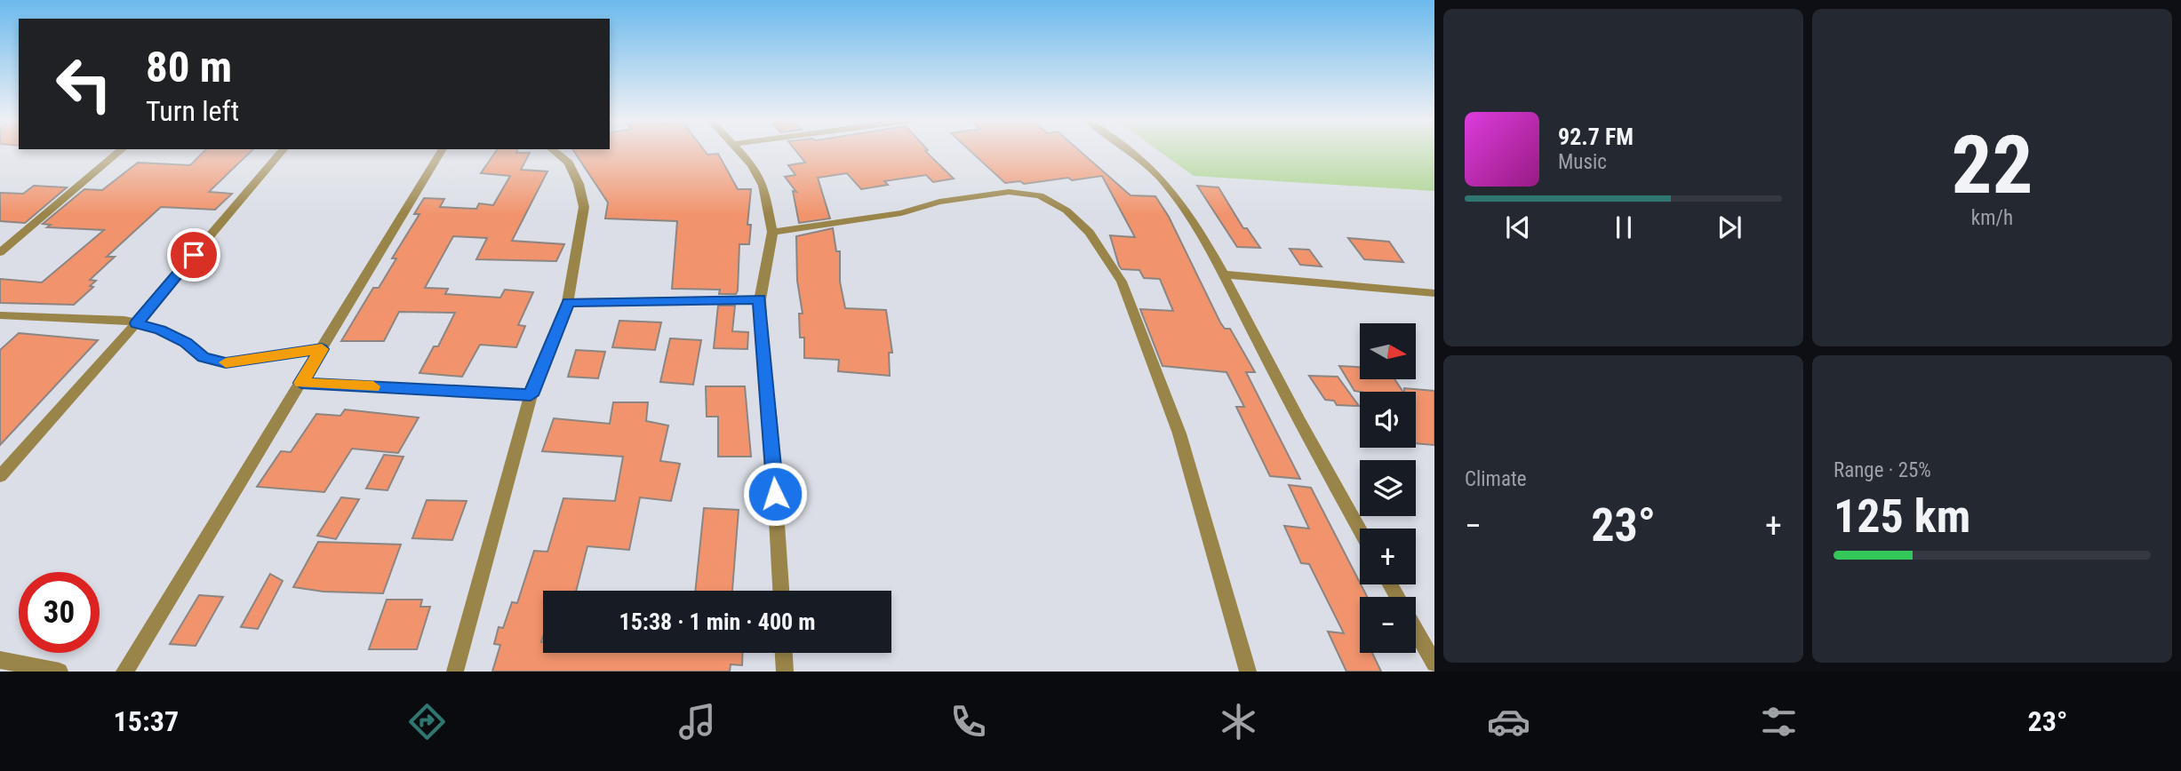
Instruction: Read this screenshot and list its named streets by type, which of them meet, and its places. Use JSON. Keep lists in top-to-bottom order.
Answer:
{
  "north": "right",
  "page": {
    "tile": [
      ["22", "km/h"],
      "Climate",
      ["Range · 25%", "125 km"]
    ],
    "turn": ["80 m", "Turn left"],
    "song": ["92.7 FM", "Music"],
    "map_buttons": ["+", "−"],
    "heat": ["−", "23°", "+"],
    "limit": "30",
    "trip": "15:38 · 1 min · 400 m",
    "tabs": ["15:37", "23°"]
  }
}
